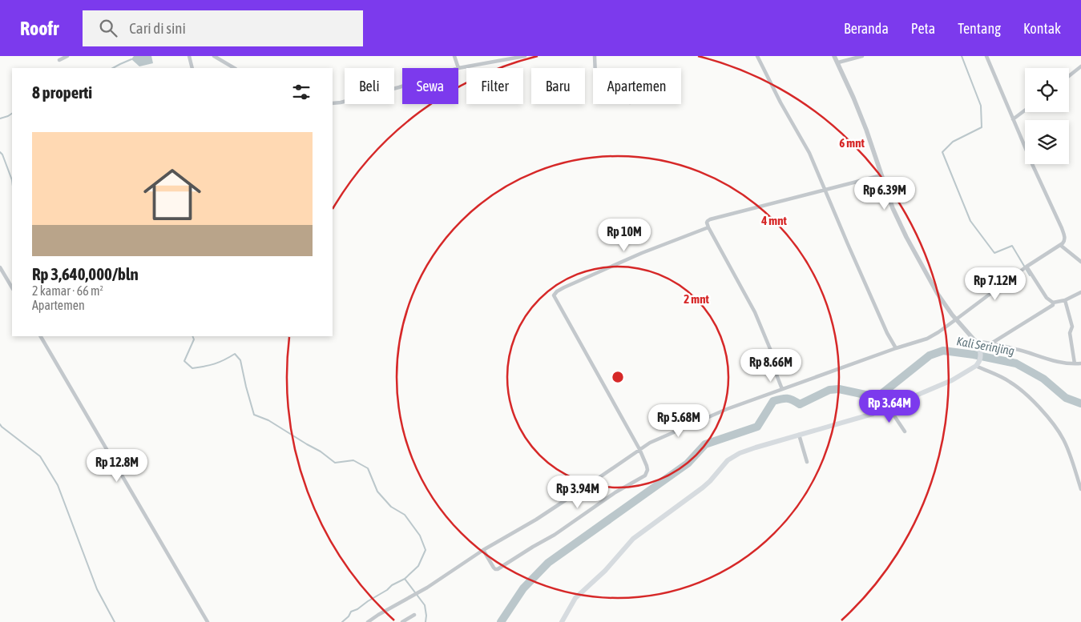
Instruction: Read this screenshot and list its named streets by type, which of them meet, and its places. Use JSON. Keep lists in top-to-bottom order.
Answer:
{
  "water": ["Kali Serinjing"],
  "page": {
    "header": "Roofr",
    "search": "Cari di sini",
    "nav": [
      "Beranda",
      "Peta",
      "Tentang",
      "Kontak"
    ],
    "chip": [
      "Beli",
      "Sewa",
      "Filter",
      "Baru",
      "Apartemen"
    ],
    "heading": "8 properti",
    "list": [
      {
        "name": "Rp 3,640,000/bln",
        "note": "2 kamar · 66 m² · Apartemen"
      }
    ],
    "price": [
      "Rp 6.39M",
      "Rp 10M",
      "Rp 7.12M",
      "Rp 8.66M",
      "Rp 3.64M",
      "Rp 5.68M",
      "Rp 12.8M",
      "Rp 3.94M"
    ]
  },
  "rings": ["6 mnt", "4 mnt", "2 mnt"]
}
